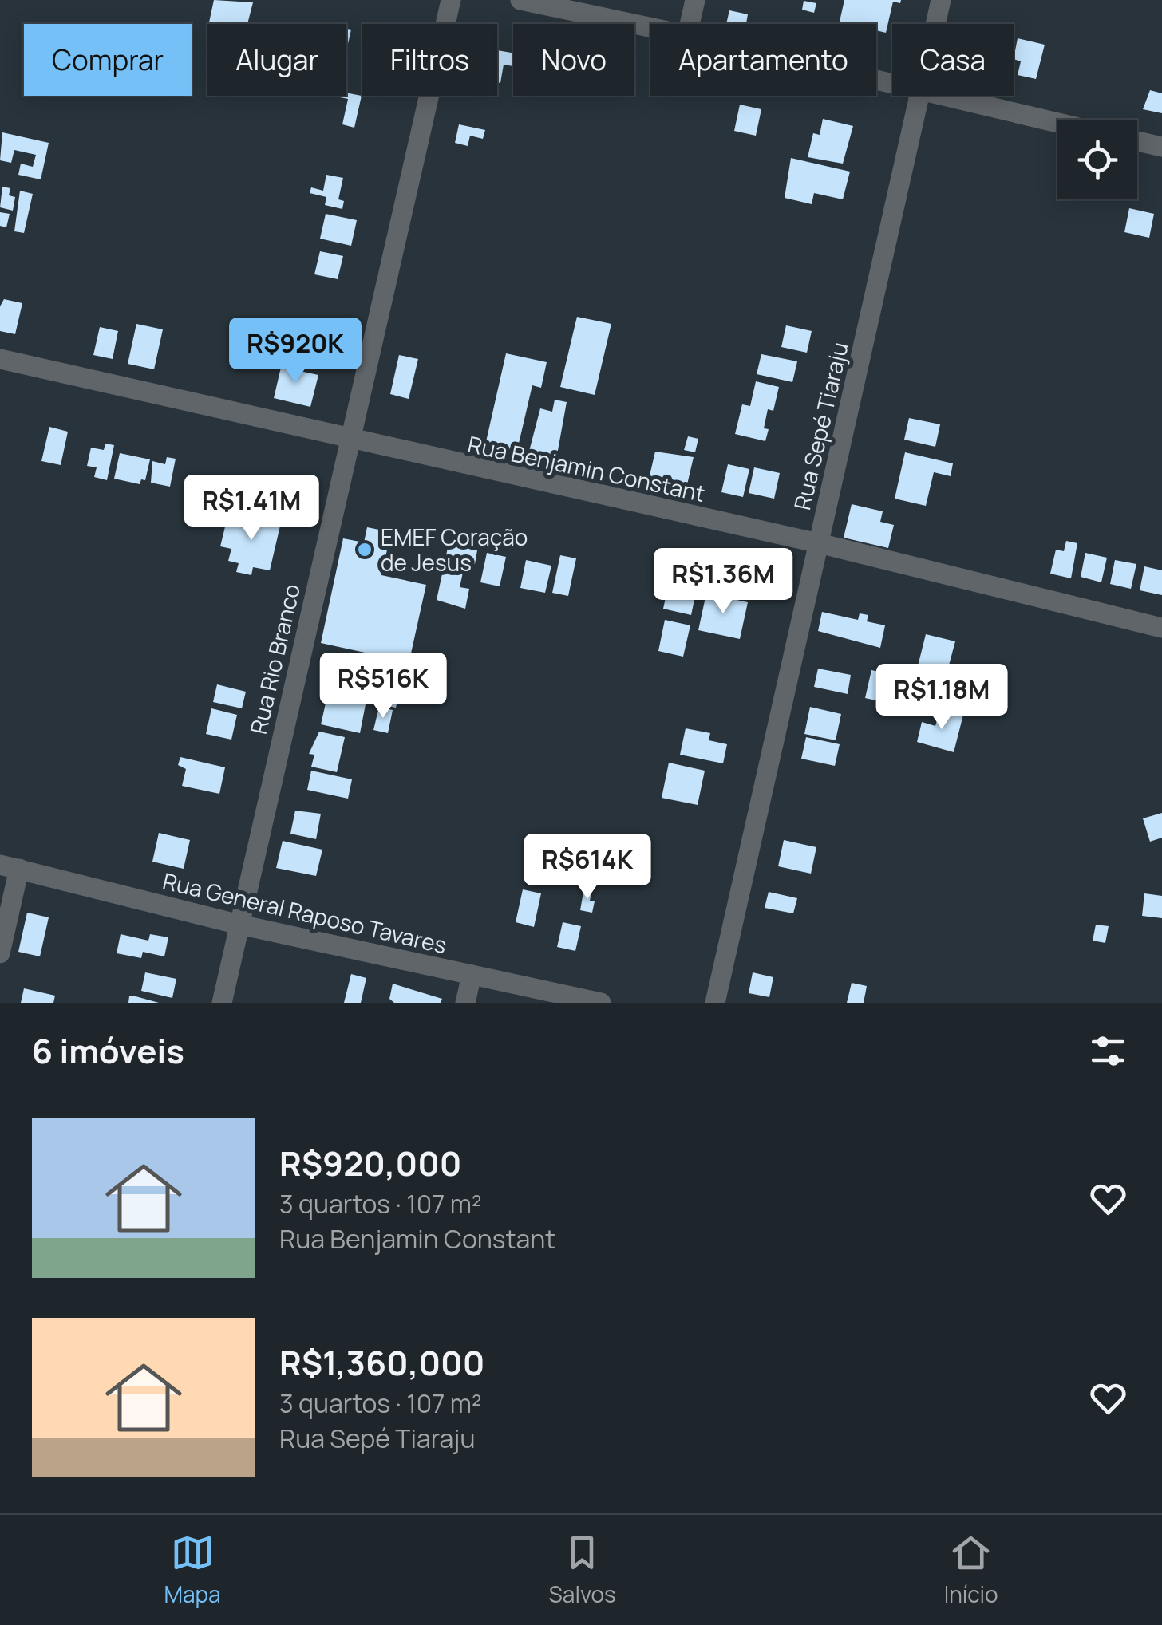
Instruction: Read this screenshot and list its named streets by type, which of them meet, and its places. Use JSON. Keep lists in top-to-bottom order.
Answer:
{
  "streets": {
    "street": [
      "Rua Sepé Tiaraju",
      "Rua Benjamin Constant",
      "Rua Rio Branco",
      "Rua General Raposo Tavares"
    ]
  },
  "crossings": [
    ["Rua Sepé Tiaraju", "Rua Benjamin Constant"],
    ["Rua Benjamin Constant", "Rua Rio Branco"],
    ["Rua Rio Branco", "Rua General Raposo Tavares"]
  ],
  "places": ["EMEF Coração de Jesus"],
  "page": {
    "chip": [
      "Comprar",
      "Alugar",
      "Filtros",
      "Novo",
      "Apartamento",
      "Casa"
    ],
    "price": [
      "R$920K",
      "R$1.41M",
      "R$1.36M",
      "R$516K",
      "R$1.18M",
      "R$614K"
    ],
    "heading": "6 imóveis",
    "list": [
      {
        "name": "R$920,000",
        "note": "3 quartos · 107 m² · Rua Benjamin Constant"
      },
      {
        "name": "R$1,360,000",
        "note": "3 quartos · 107 m² · Rua Sepé Tiaraju"
      }
    ],
    "tabs": ["Mapa", "Salvos", "Início"]
  }
}
